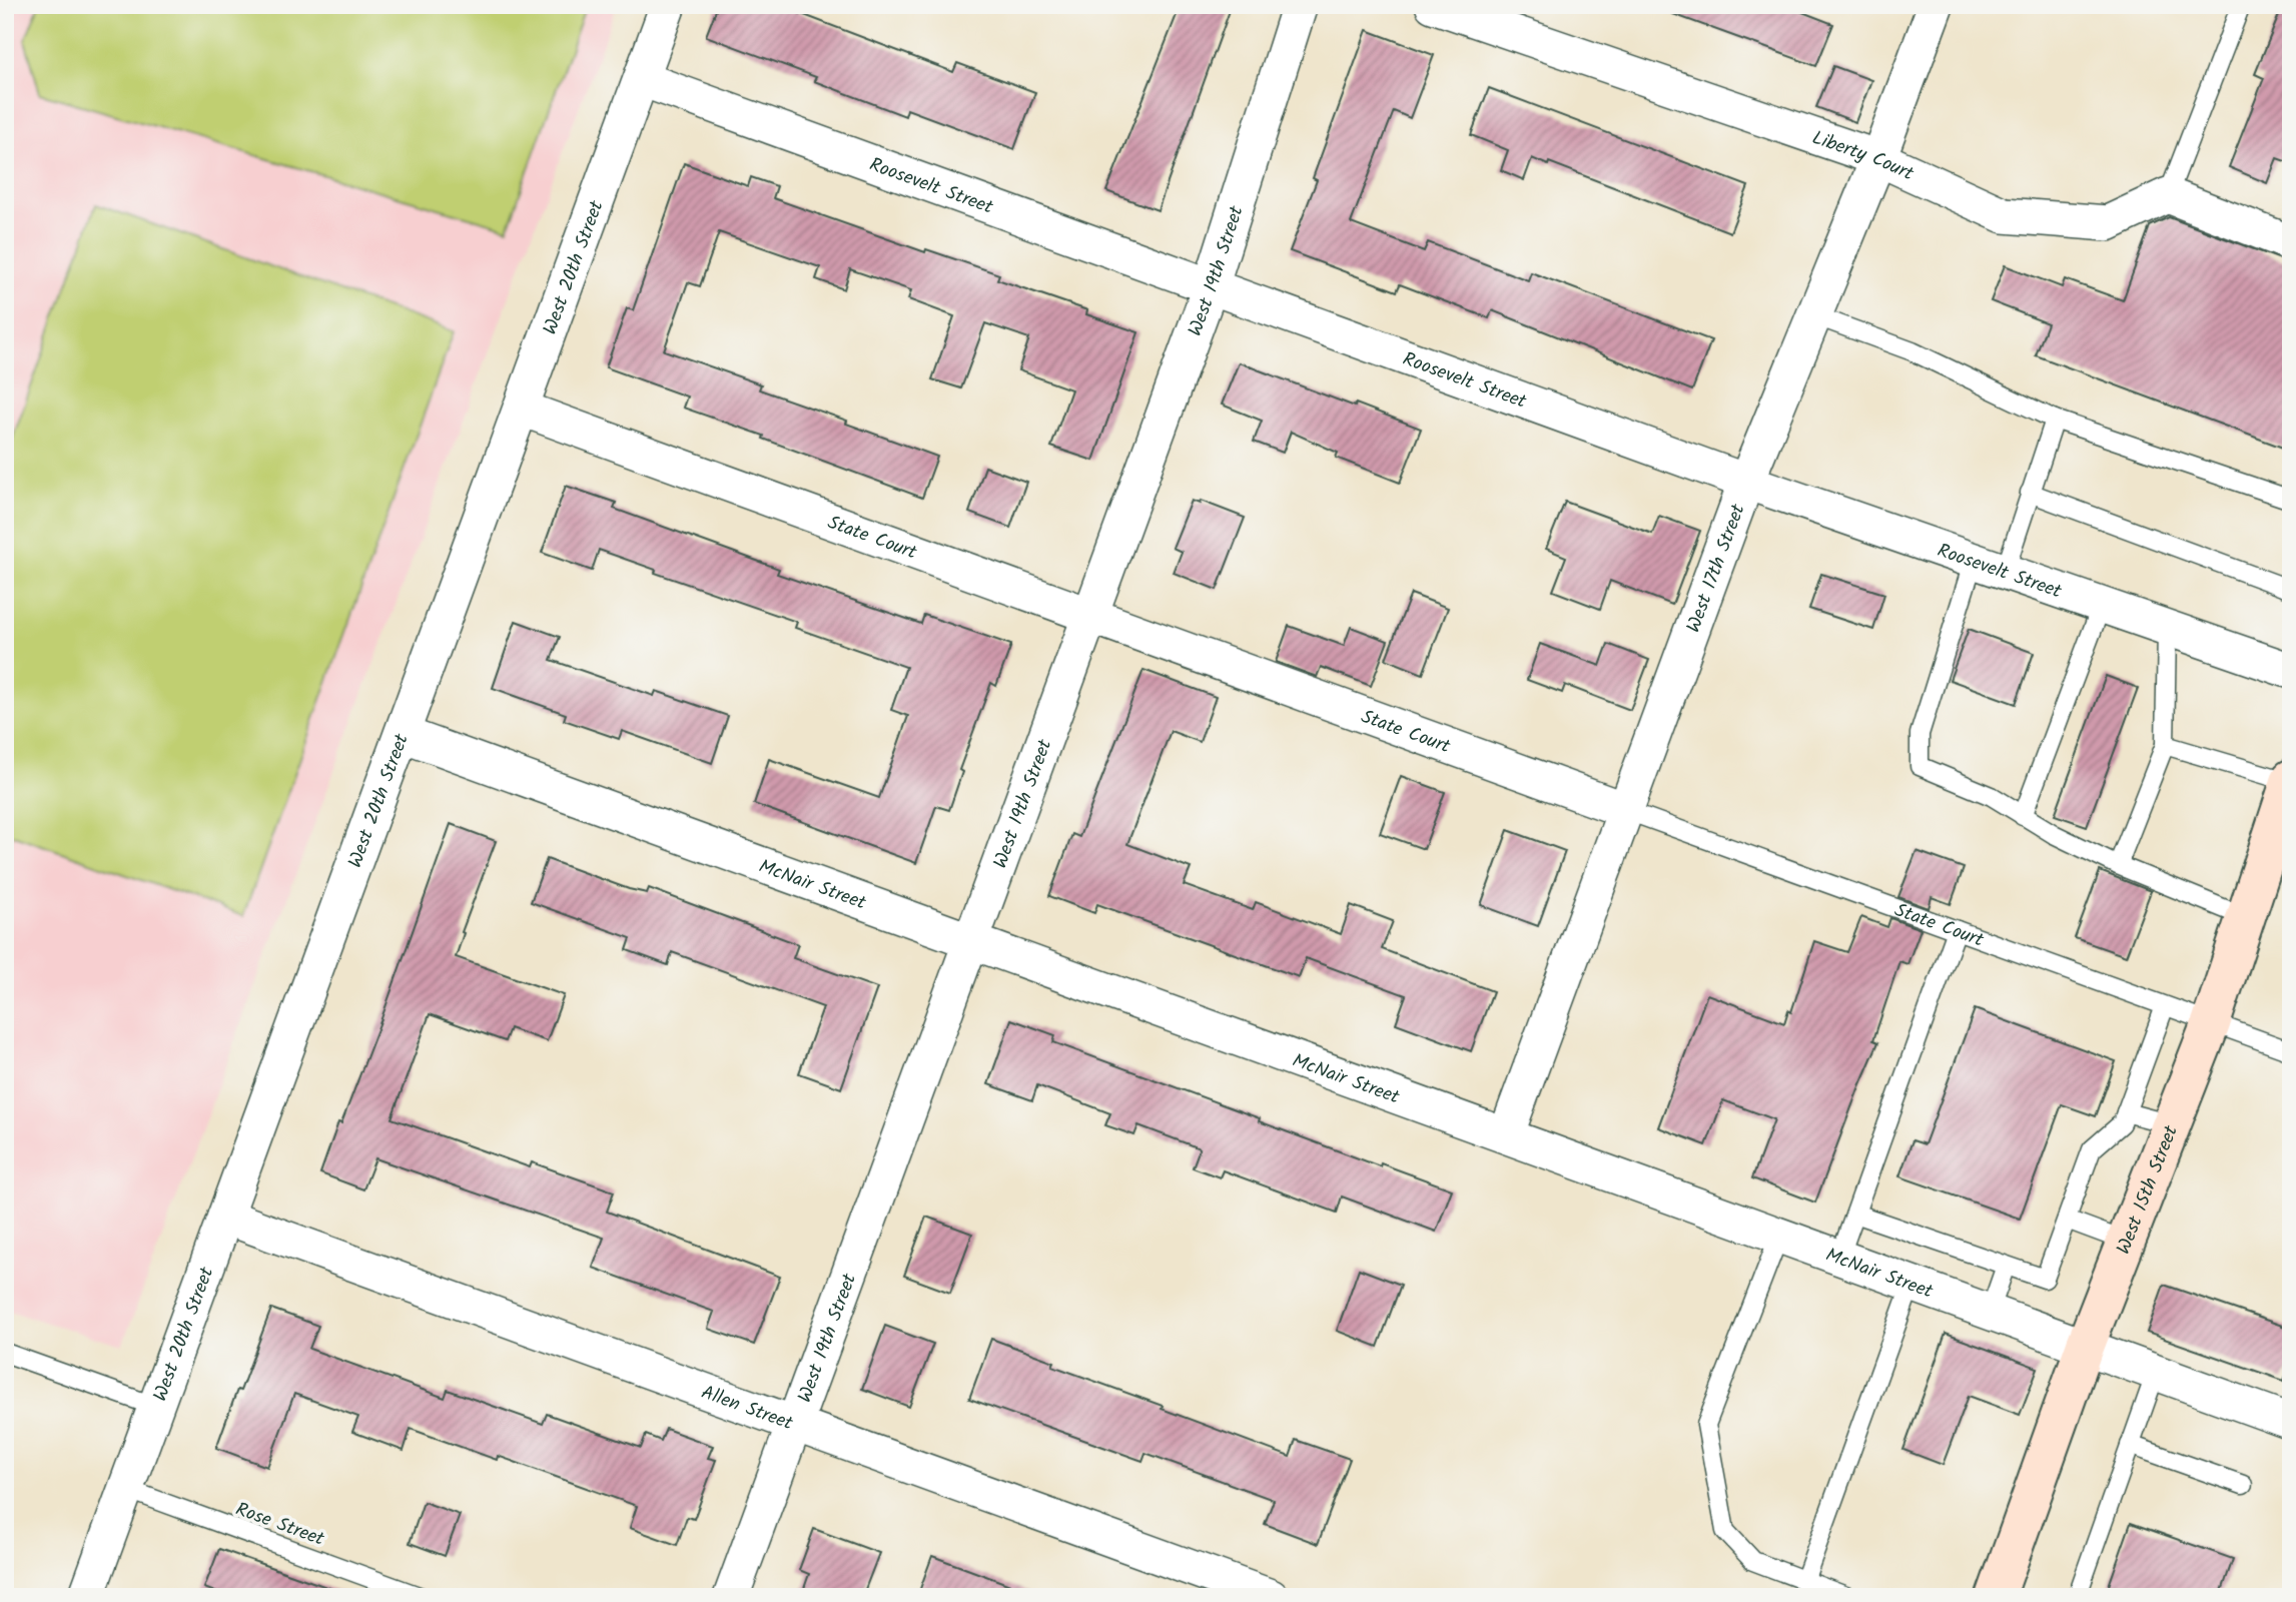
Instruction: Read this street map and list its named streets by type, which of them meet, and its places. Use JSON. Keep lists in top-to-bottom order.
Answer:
{
  "streets": {
    "main road": ["West 15th Street"],
    "street": [
      "Liberty Court",
      "Roosevelt Street",
      "West 20th Street",
      "West 19th Street",
      "State Court",
      "West 17th Street",
      "McNair Street",
      "Allen Street"
    ],
    "lane": ["Rose Street"]
  },
  "crossings": [
    ["Liberty Court", "West 17th Street"],
    ["Roosevelt Street", "West 20th Street"],
    ["Roosevelt Street", "West 19th Street"],
    ["Roosevelt Street", "West 17th Street"],
    ["West 20th Street", "State Court"],
    ["West 20th Street", "McNair Street"],
    ["West 20th Street", "Allen Street"],
    ["West 20th Street", "Rose Street"],
    ["West 19th Street", "State Court"],
    ["West 19th Street", "McNair Street"],
    ["West 19th Street", "Allen Street"],
    ["State Court", "West 17th Street"],
    ["State Court", "West 15th Street"],
    ["West 17th Street", "McNair Street"],
    ["McNair Street", "West 15th Street"]
  ]
}
